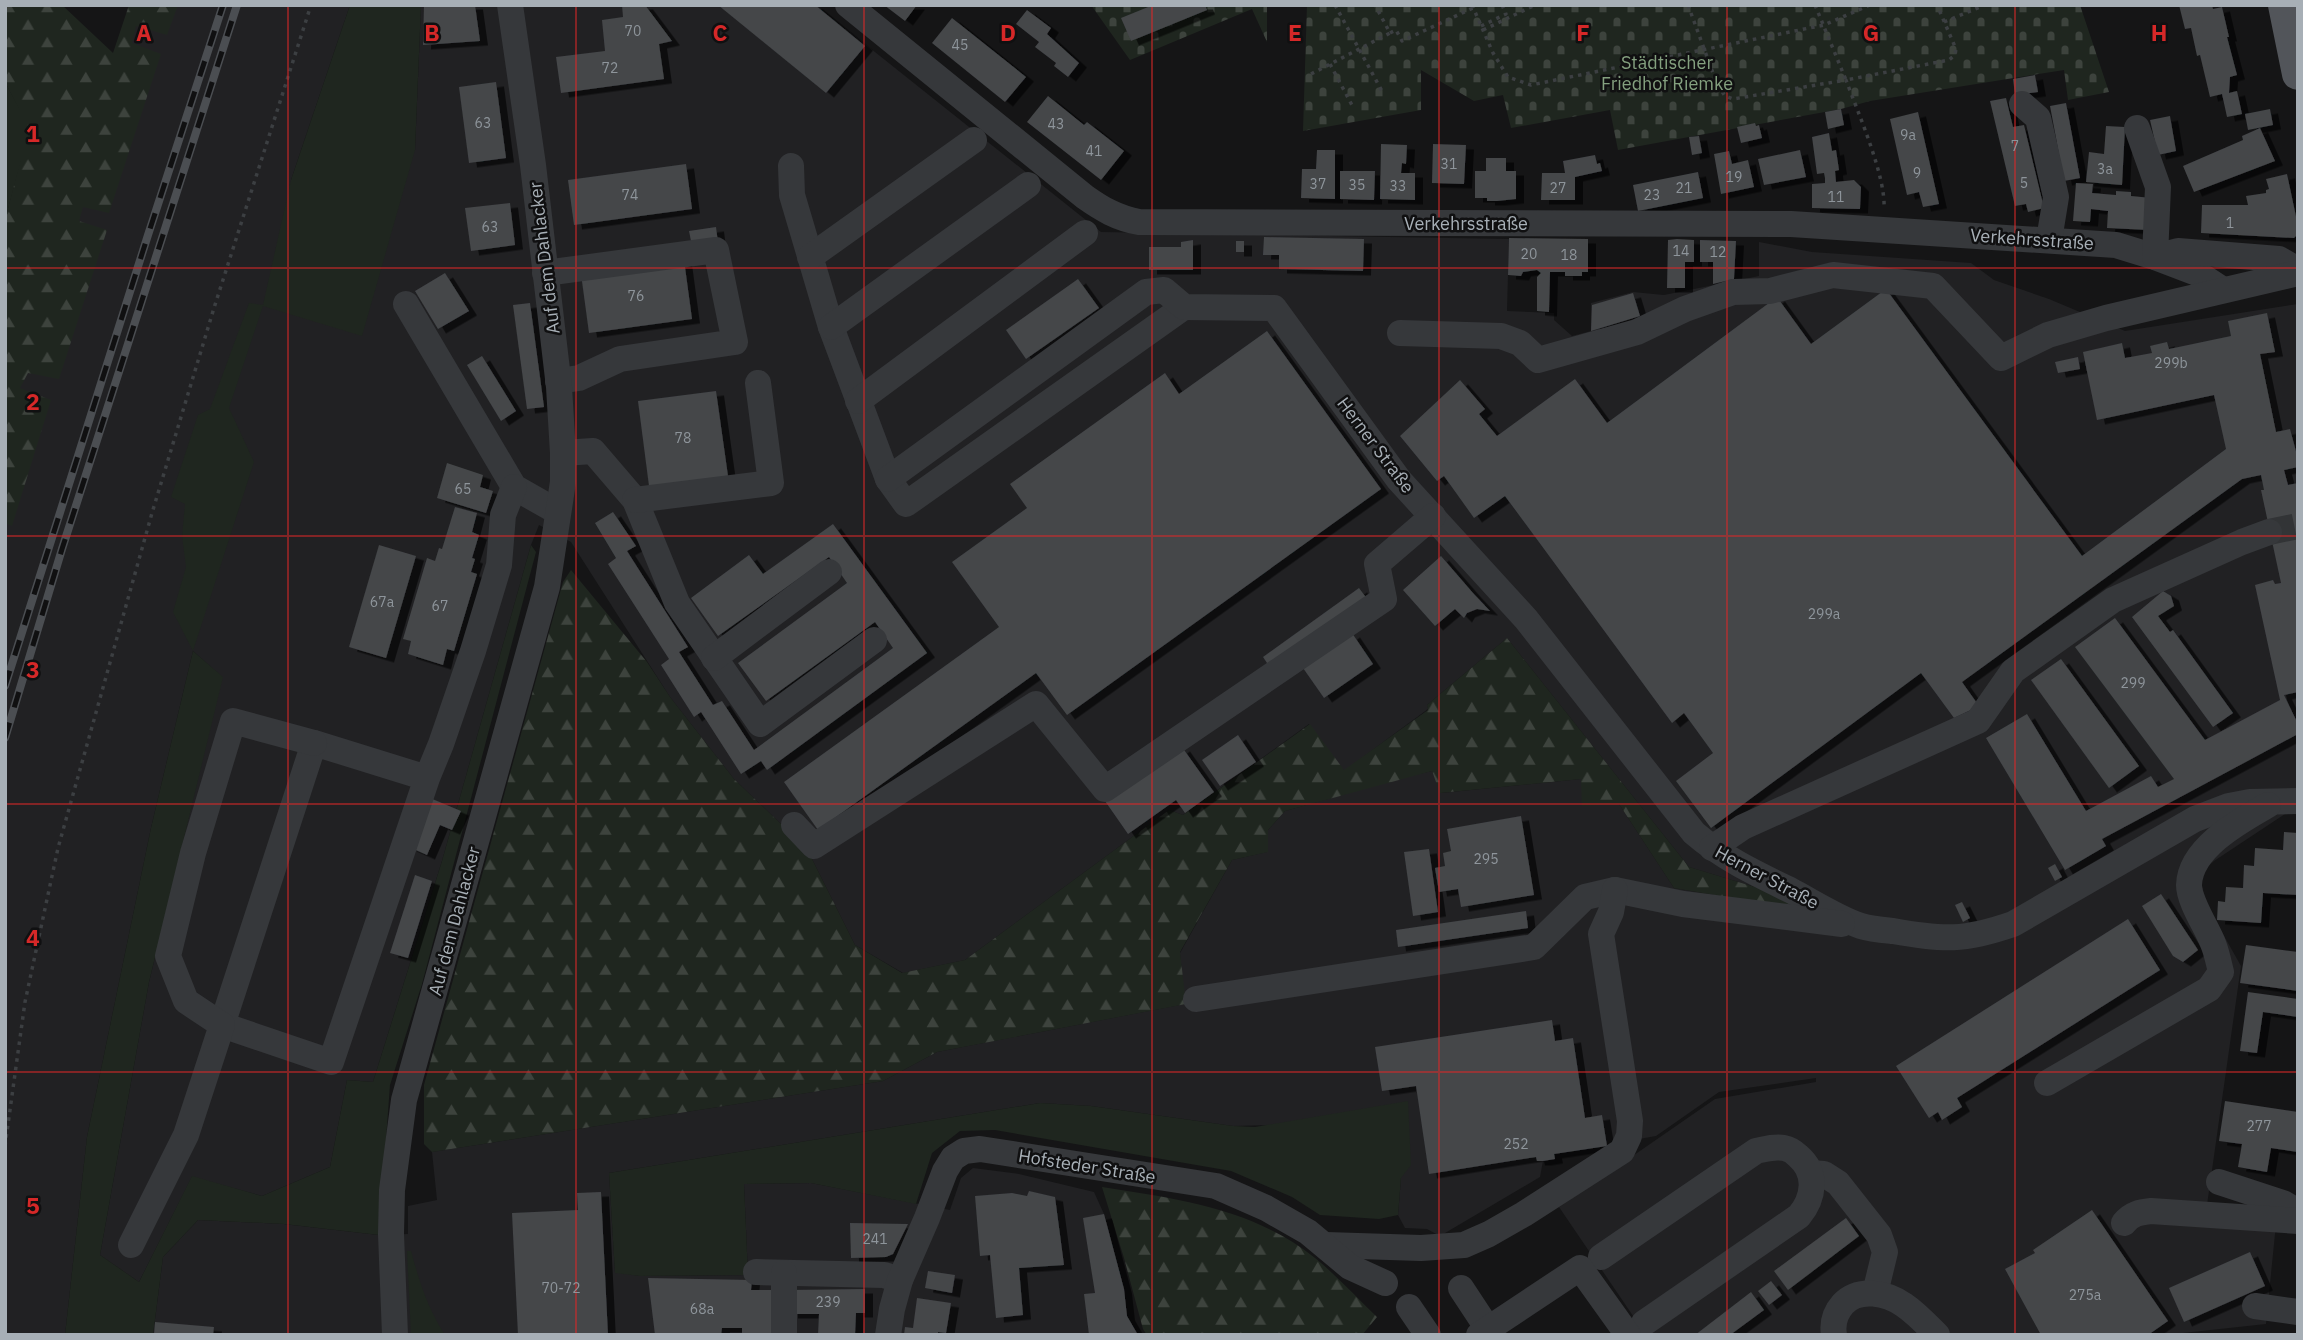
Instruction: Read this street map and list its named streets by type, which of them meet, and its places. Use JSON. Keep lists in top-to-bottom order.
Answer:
{
  "streets": {
    "street": [
      "Verkehrsstraße",
      "Auf dem Dahlacker",
      "Herner Straße",
      "Hofsteder Straße"
    ]
  },
  "parks": ["Städtischer Friedhof Riemke"],
  "house_numbers": [
    "70",
    "45",
    "72",
    "63",
    "43",
    "9a",
    "7",
    "41",
    "31",
    "3a",
    "9",
    "19",
    "5",
    "37",
    "35",
    "33",
    "27",
    "21",
    "74",
    "23",
    "11",
    "1",
    "63",
    "14",
    "12",
    "20",
    "18",
    "76",
    "299b",
    "78",
    "65",
    "67a",
    "67",
    "299a",
    "299",
    "295",
    "277",
    "252",
    "241",
    "70-72",
    "275a",
    "239",
    "68a"
  ],
  "grid": {
    "columns": [
      "A",
      "B",
      "C",
      "D",
      "E",
      "F",
      "G",
      "H"
    ],
    "rows": [
      "1",
      "2",
      "3",
      "4",
      "5"
    ]
  }
}
